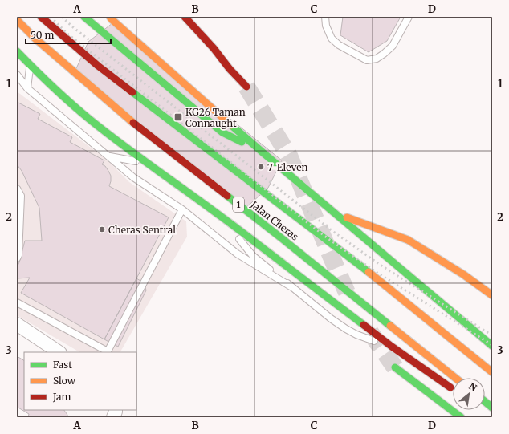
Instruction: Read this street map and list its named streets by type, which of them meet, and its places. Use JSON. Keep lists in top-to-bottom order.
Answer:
{
  "streets": {
    "highway": ["1", "Jalan Cheras"]
  },
  "places": {
    "transit": ["KG26 Taman Connaught"],
    "other": ["7-Eleven", "Cheras Sentral"]
  },
  "legend": ["Fast", "Slow", "Jam"],
  "scale_bar": "50 m",
  "north": "top right",
  "grid": {
    "columns": [
      "A",
      "B",
      "C",
      "D"
    ],
    "rows": ["1", "2", "3"]
  }
}
